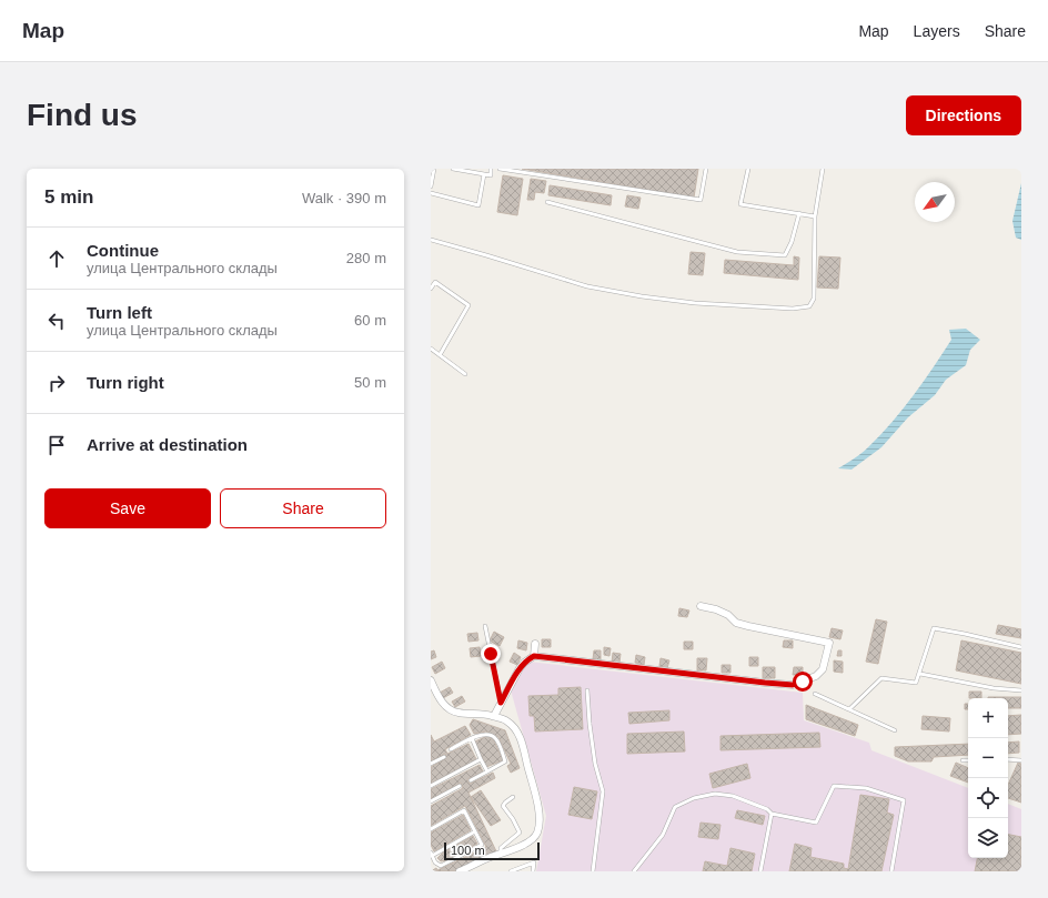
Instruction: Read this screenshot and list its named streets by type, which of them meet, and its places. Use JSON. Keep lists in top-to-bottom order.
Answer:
{
  "scale_bar": "100 m",
  "north": "bottom left",
  "page": {
    "header": "Map",
    "nav": ["Map", "Layers", "Share"],
    "buttons": [
      "Directions",
      ["Save", "Share"]
    ],
    "title": "Find us",
    "heading": ["5 min", "Walk · 390 m"],
    "list": [
      ["Continue", "улица Центрального склады", "280 m"],
      ["Turn left", "улица Центрального склады", "60 m"],
      ["Turn right", "50 m"],
      "Arrive at destination"
    ],
    "map_buttons": ["+", "−"],
    "scale": "100 m"
  }
}
